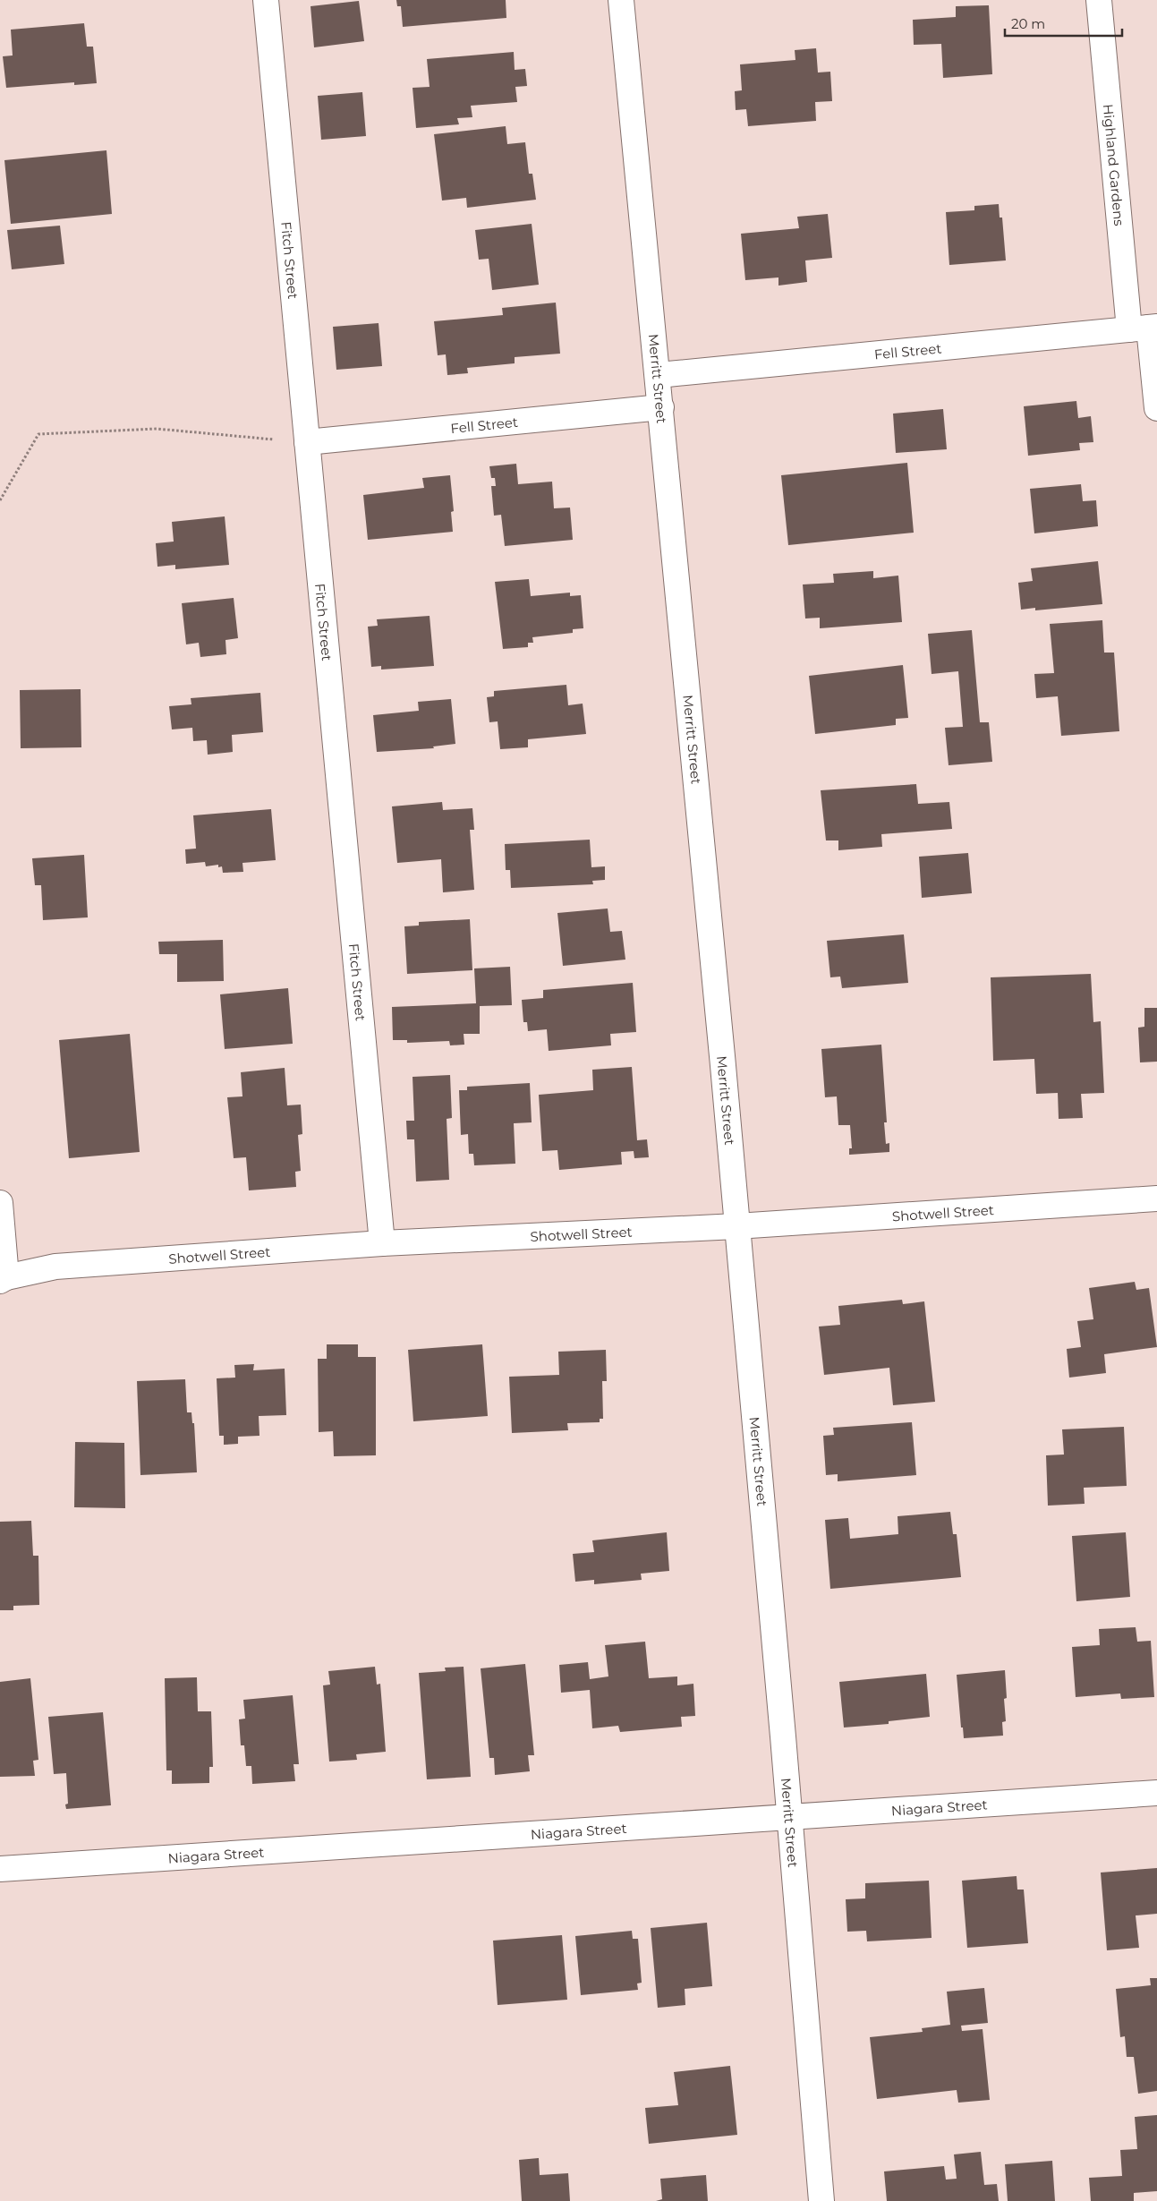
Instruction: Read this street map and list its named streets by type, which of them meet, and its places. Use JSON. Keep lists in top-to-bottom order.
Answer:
{
  "streets": {
    "street": [
      "Highland Gardens",
      "Fitch Street",
      "Fell Street",
      "Merritt Street",
      "Shotwell Street",
      "Niagara Street"
    ]
  },
  "crossings": [
    ["Highland Gardens", "Fell Street"],
    ["Fitch Street", "Fell Street"],
    ["Fitch Street", "Shotwell Street"],
    ["Fell Street", "Merritt Street"],
    ["Merritt Street", "Shotwell Street"],
    ["Merritt Street", "Niagara Street"]
  ],
  "scale_bar": "20 m"
}
